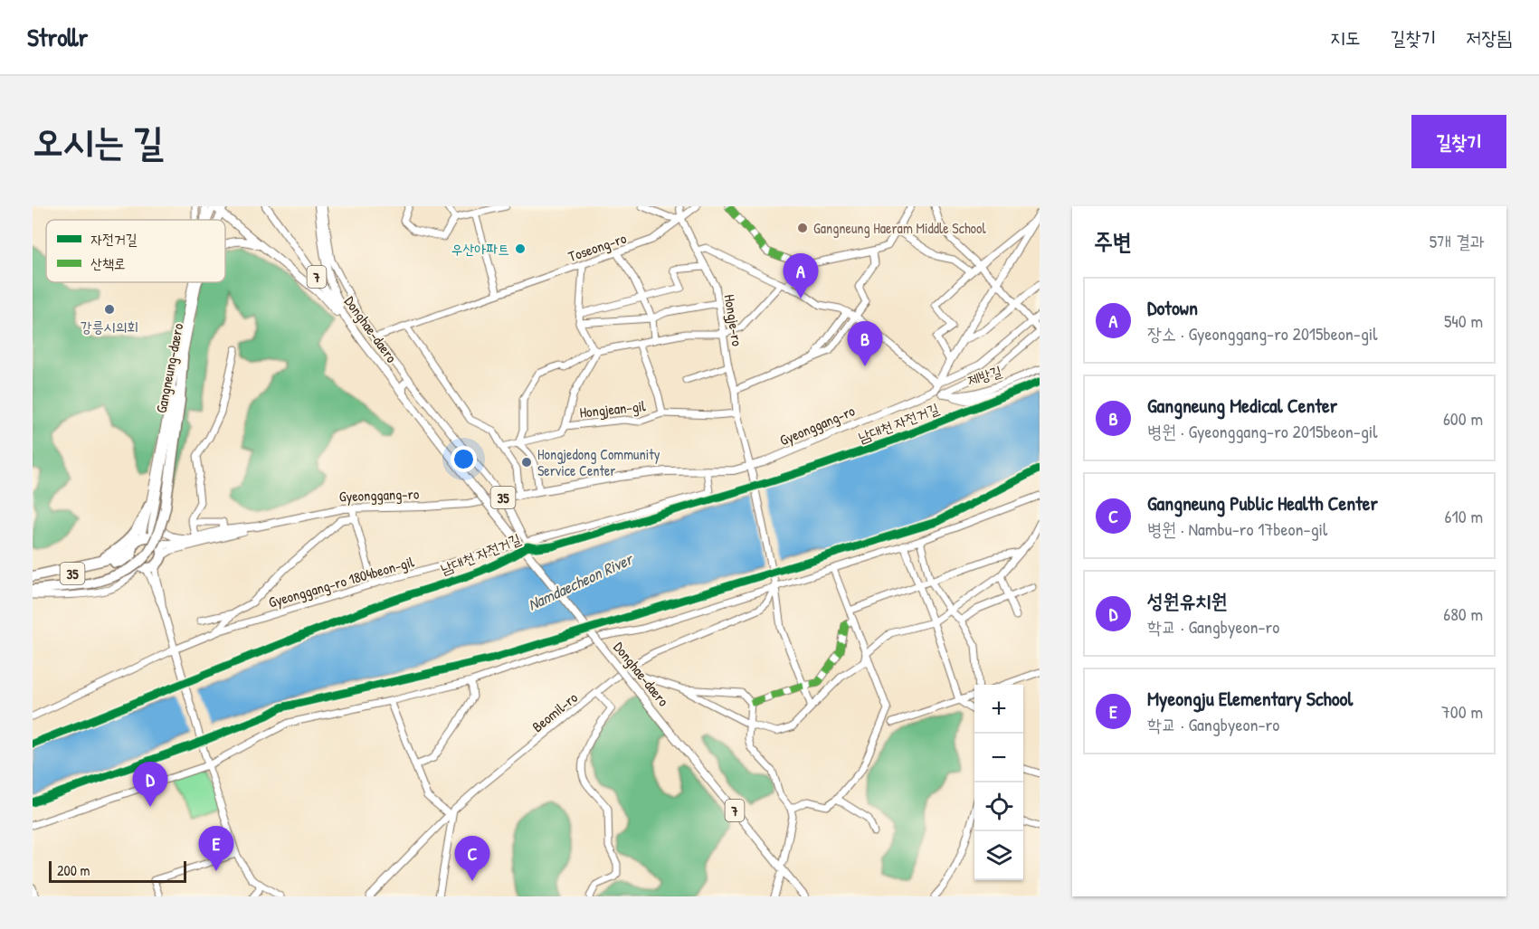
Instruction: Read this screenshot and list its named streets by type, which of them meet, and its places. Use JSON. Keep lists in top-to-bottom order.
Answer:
{
  "streets": {
    "highway": ["35"],
    "main road": ["7", "Donghae-daero", "Gyeonggang-ro"],
    "street": [
      "Toseong-ro",
      "Hongje-ro",
      "Gangneung-daero",
      "제방길",
      "Hongjean-gil",
      "Gyeonggang-ro 1804beon-gil",
      "Beomil-ro"
    ],
    "cycle path": ["남대천 자전거길"]
  },
  "crossings": [
    ["Toseong-ro", "Hongje-ro"],
    ["Hongje-ro", "Gyeonggang-ro"],
    ["Gangneung-daero", "Gyeonggang-ro"],
    ["Gangneung-daero", "35"],
    ["제방길", "Gyeonggang-ro"],
    ["Gyeonggang-ro", "35"],
    ["Gyeonggang-ro", "Gyeonggang-ro 1804beon-gil"]
  ],
  "water": ["Namdaecheon River"],
  "places": [
    "Gangneung Haeram Middle School",
    "우산아파트",
    "강릉시의회",
    "Hongjedong Community Service Center"
  ],
  "legend": ["자전거길", "산책로"],
  "scale_bar": "200 m",
  "page": {
    "header": "Strollr",
    "nav": ["지도", "길찾기", "저장됨"],
    "title": "오시는 길",
    "buttons": "길찾기",
    "heading": ["주변", "5개 결과"],
    "pins": [
      "A",
      "B",
      "D",
      "E",
      "C"
    ],
    "list": [
      {
        "mark": "A",
        "name": "Dotown",
        "note": "장소 · Gyeonggang-ro 2015beon-gil",
        "value": "540 m"
      },
      {
        "mark": "B",
        "name": "Gangneung Medical Center",
        "note": "병원 · Gyeonggang-ro 2015beon-gil",
        "value": "600 m"
      },
      {
        "mark": "C",
        "name": "Gangneung Public Health Center",
        "note": "병원 · Nambu-ro 17beon-gil",
        "value": "610 m"
      },
      {
        "mark": "D",
        "name": "성원유치원",
        "note": "학교 · Gangbyeon-ro",
        "value": "680 m"
      },
      {
        "mark": "E",
        "name": "Myeongju Elementary School",
        "note": "학교 · Gangbyeon-ro",
        "value": "700 m"
      }
    ],
    "map_buttons": ["+", "−"],
    "scale": "200 m"
  }
}
